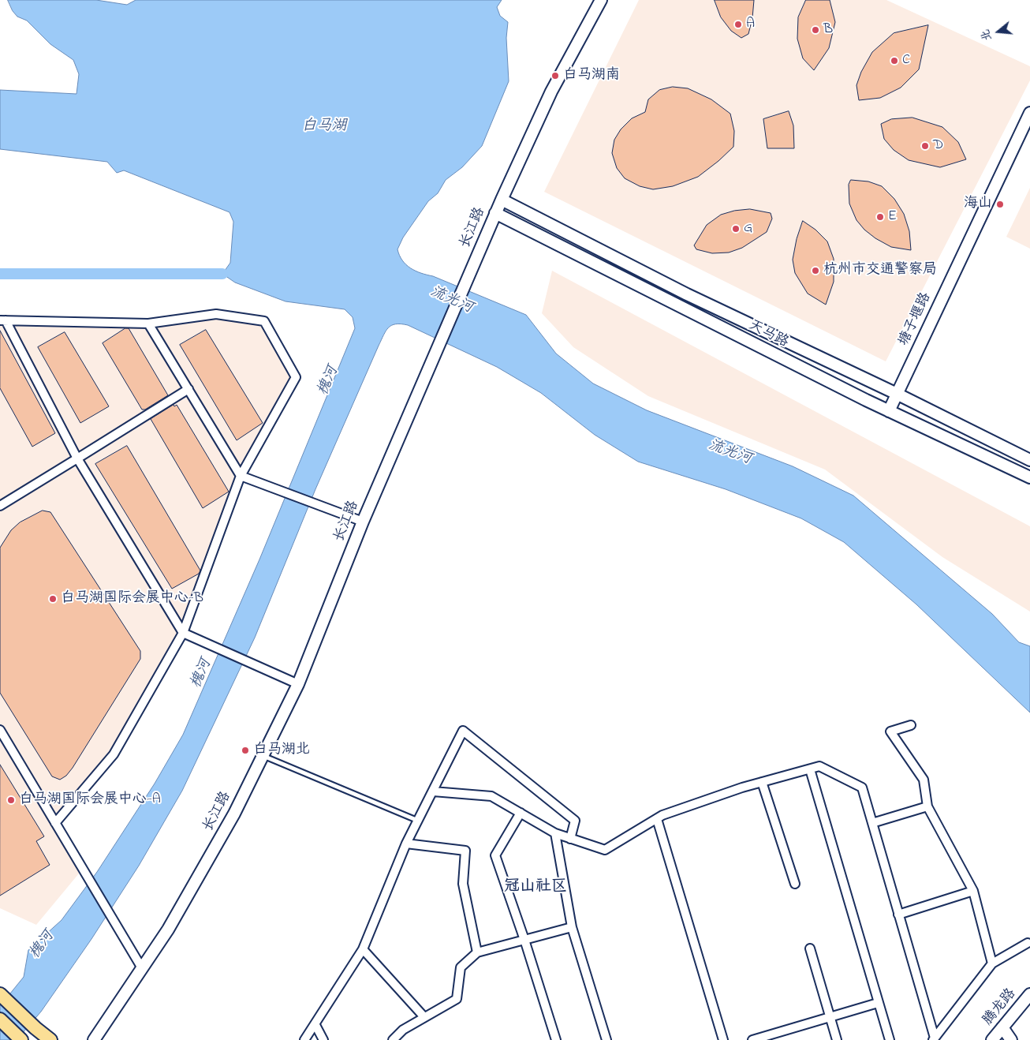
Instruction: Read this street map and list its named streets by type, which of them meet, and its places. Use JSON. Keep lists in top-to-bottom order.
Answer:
{
  "streets": {
    "main road": [
      "长江路",
      "塘子堰路",
      "天马路",
      "腾龙路"
    ]
  },
  "crossings": [
    ["长江路", "天马路"],
    ["塘子堰路", "天马路"]
  ],
  "districts": ["冠山社区"],
  "water": ["白马湖", "流光河", "槐河"],
  "places": [
    "A",
    "B",
    "C",
    "白马湖南",
    "D",
    "海山",
    "E",
    "G",
    "杭州市交通警察局",
    "白马湖国际会展中心-B",
    "白马湖北",
    "白马湖国际会展中心-A"
  ],
  "north": "left"
}
